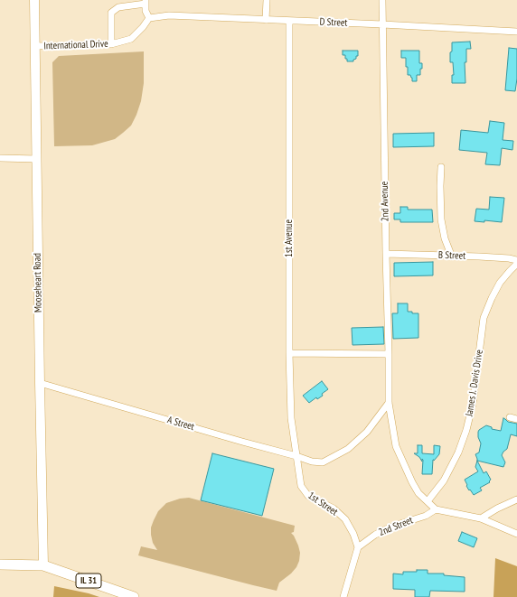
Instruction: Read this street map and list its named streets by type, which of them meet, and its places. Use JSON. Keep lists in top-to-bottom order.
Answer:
{
  "streets": {
    "main road": ["Mooseheart Road", "IL 31"],
    "street": [
      "D Street",
      "International Drive",
      "2nd Avenue",
      "1st Avenue",
      "B Street",
      "James J. Davis Drive",
      "A Street",
      "1st Street",
      "2nd Street"
    ]
  },
  "crossings": [
    ["D Street", "International Drive"],
    ["D Street", "2nd Avenue"],
    ["D Street", "1st Avenue"],
    ["International Drive", "Mooseheart Road"],
    ["2nd Avenue", "B Street"],
    ["2nd Avenue", "James J. Davis Drive"],
    ["2nd Avenue", "A Street"],
    ["1st Avenue", "A Street"],
    ["1st Avenue", "1st Street"],
    ["Mooseheart Road", "A Street"],
    ["Mooseheart Road", "IL 31"],
    ["A Street", "1st Street"],
    ["1st Street", "2nd Street"]
  ]
}
